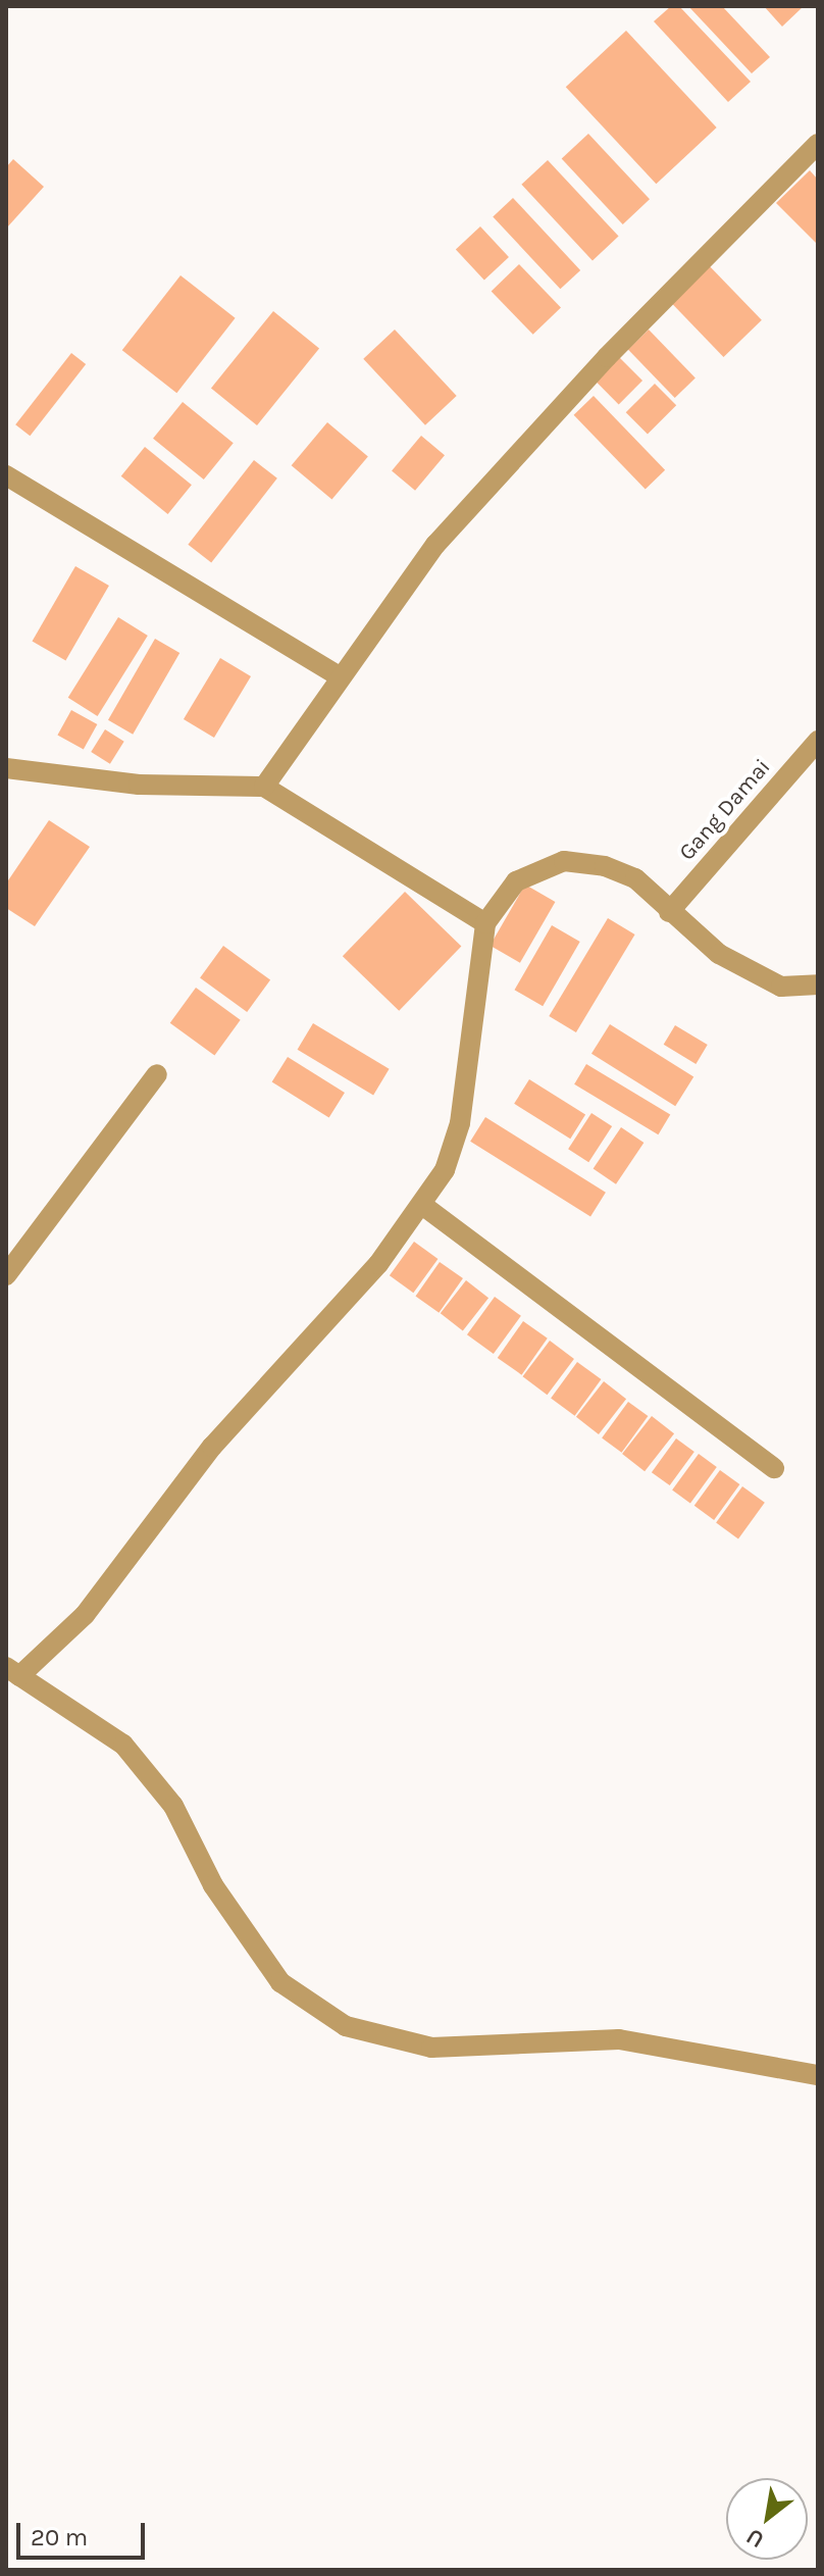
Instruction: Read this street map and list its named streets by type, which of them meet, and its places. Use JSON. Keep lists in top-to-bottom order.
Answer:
{
  "streets": {
    "street": ["Gang Damai"]
  },
  "scale_bar": "20 m",
  "north": "bottom left"
}
